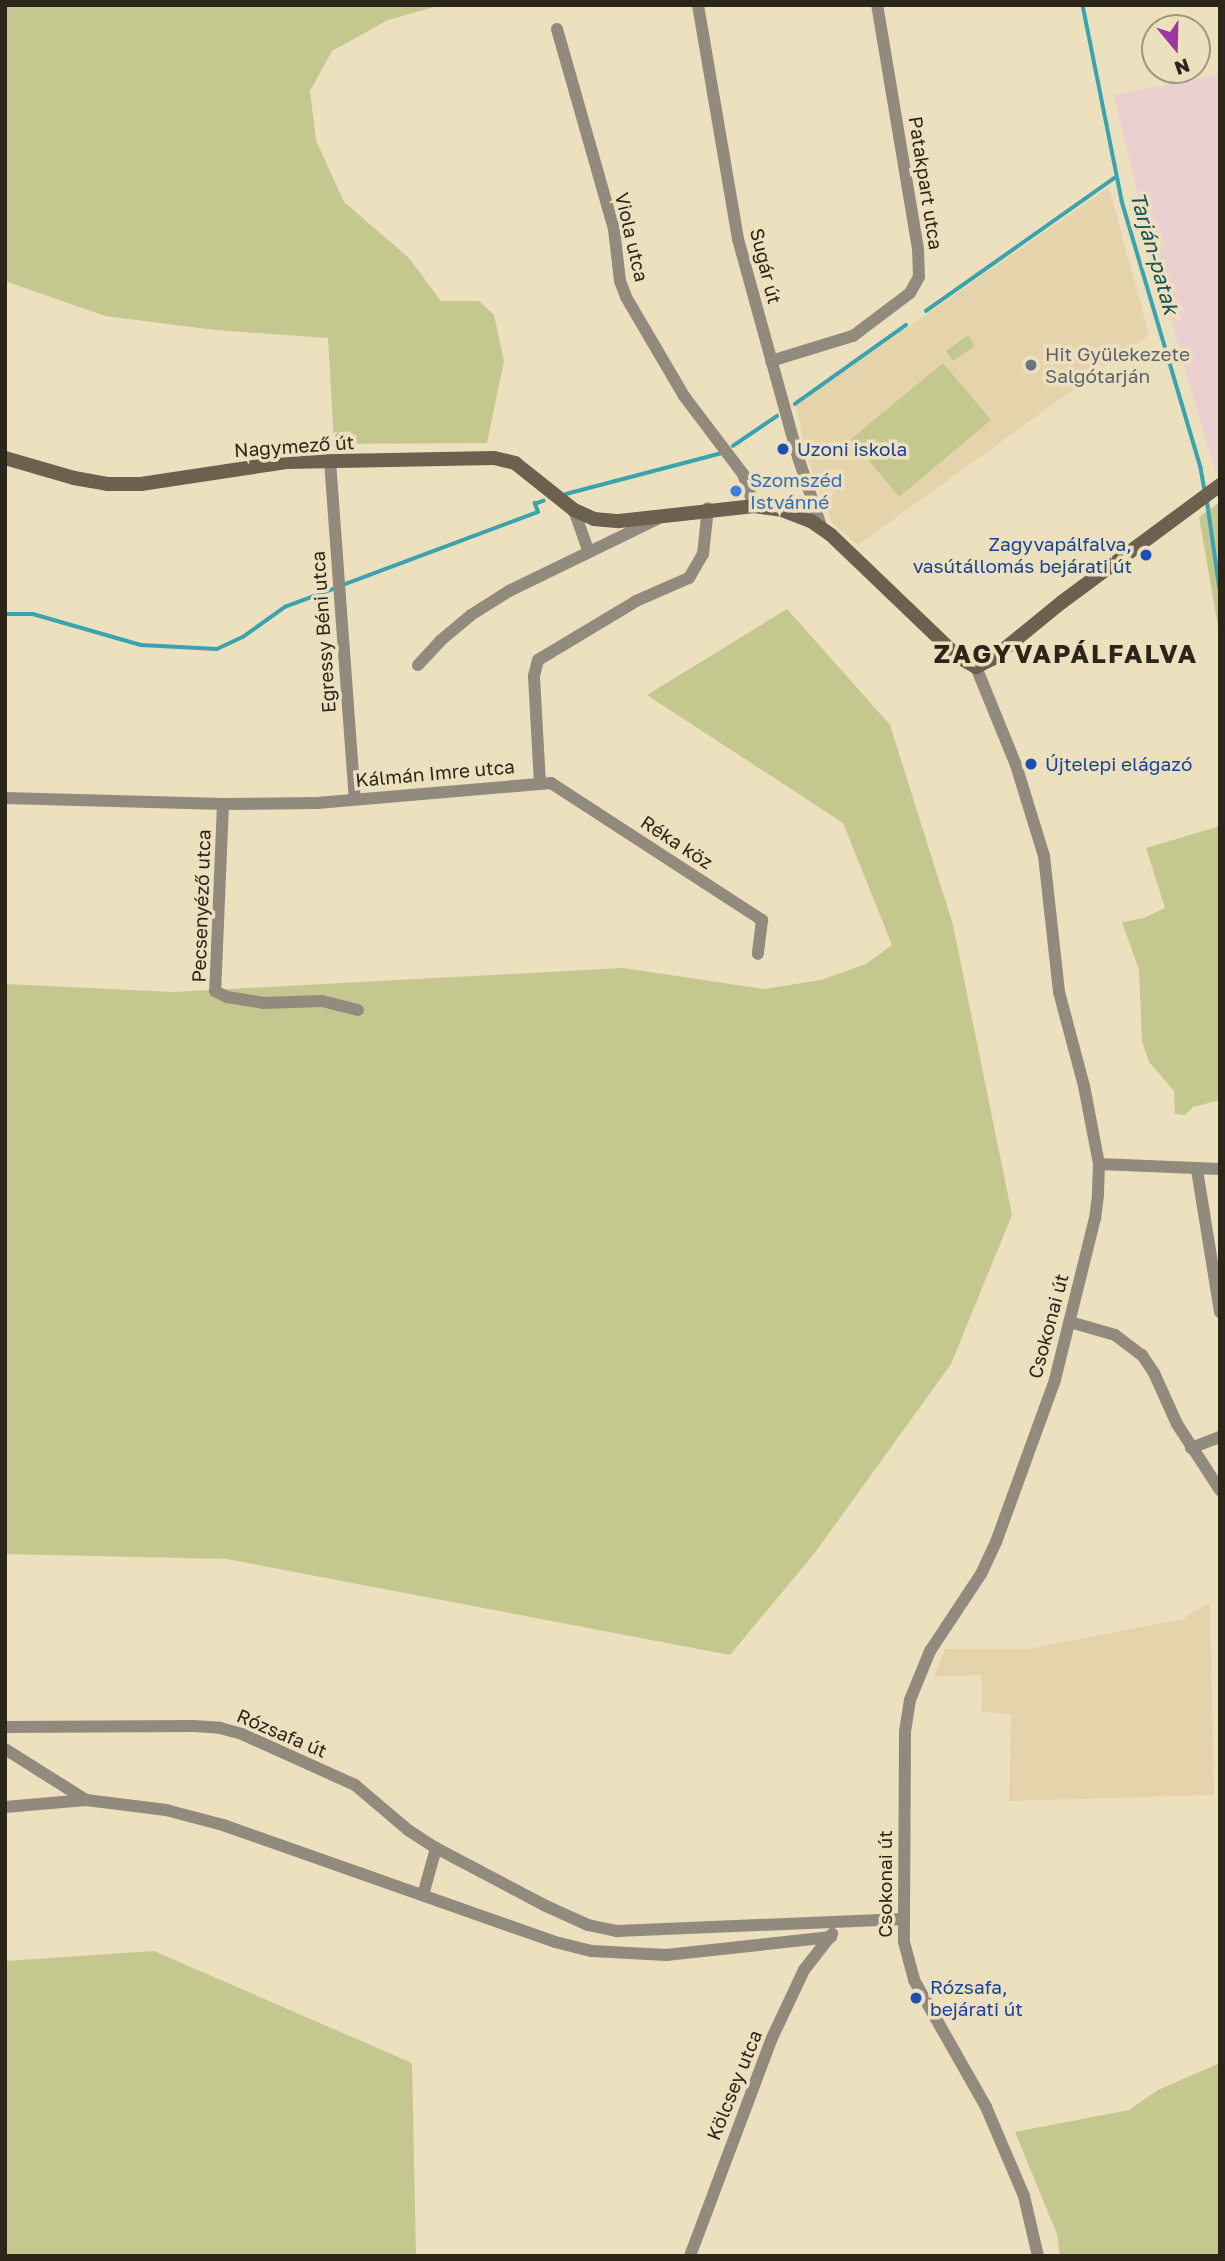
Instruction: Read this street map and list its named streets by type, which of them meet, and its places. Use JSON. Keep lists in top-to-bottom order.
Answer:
{
  "streets": {
    "main road": ["Nagymező út"],
    "street": [
      "Patakpart utca",
      "Viola utca",
      "Sugár út",
      "Egressy Béni utca",
      "Kálmán Imre utca",
      "Réka köz",
      "Pecsenyéző utca",
      "Csokonai út",
      "Rózsafa út",
      "Kölcsey utca"
    ]
  },
  "crossings": [
    ["Patakpart utca", "Sugár út"],
    ["Viola utca", "Nagymező út"],
    ["Sugár út", "Nagymező út"],
    ["Nagymező út", "Egressy Béni utca"],
    ["Nagymező út", "Kálmán Imre utca"],
    ["Nagymező út", "Csokonai út"],
    ["Egressy Béni utca", "Kálmán Imre utca"],
    ["Kálmán Imre utca", "Réka köz"],
    ["Kálmán Imre utca", "Pecsenyéző utca"],
    ["Csokonai út", "Rózsafa út"]
  ],
  "districts": ["ZAGYVAPÁLFALVA"],
  "water": ["Tarján-patak"],
  "places": [
    "Hit Gyülekezete Salgótarján",
    "Uzoni iskola",
    "Szomszéd Istvánné",
    "Zagyvapálfalva, vasútállomás bejárati út",
    "Újtelepi elágazó",
    "Rózsafa, bejárati út"
  ],
  "north": "bottom"
}
